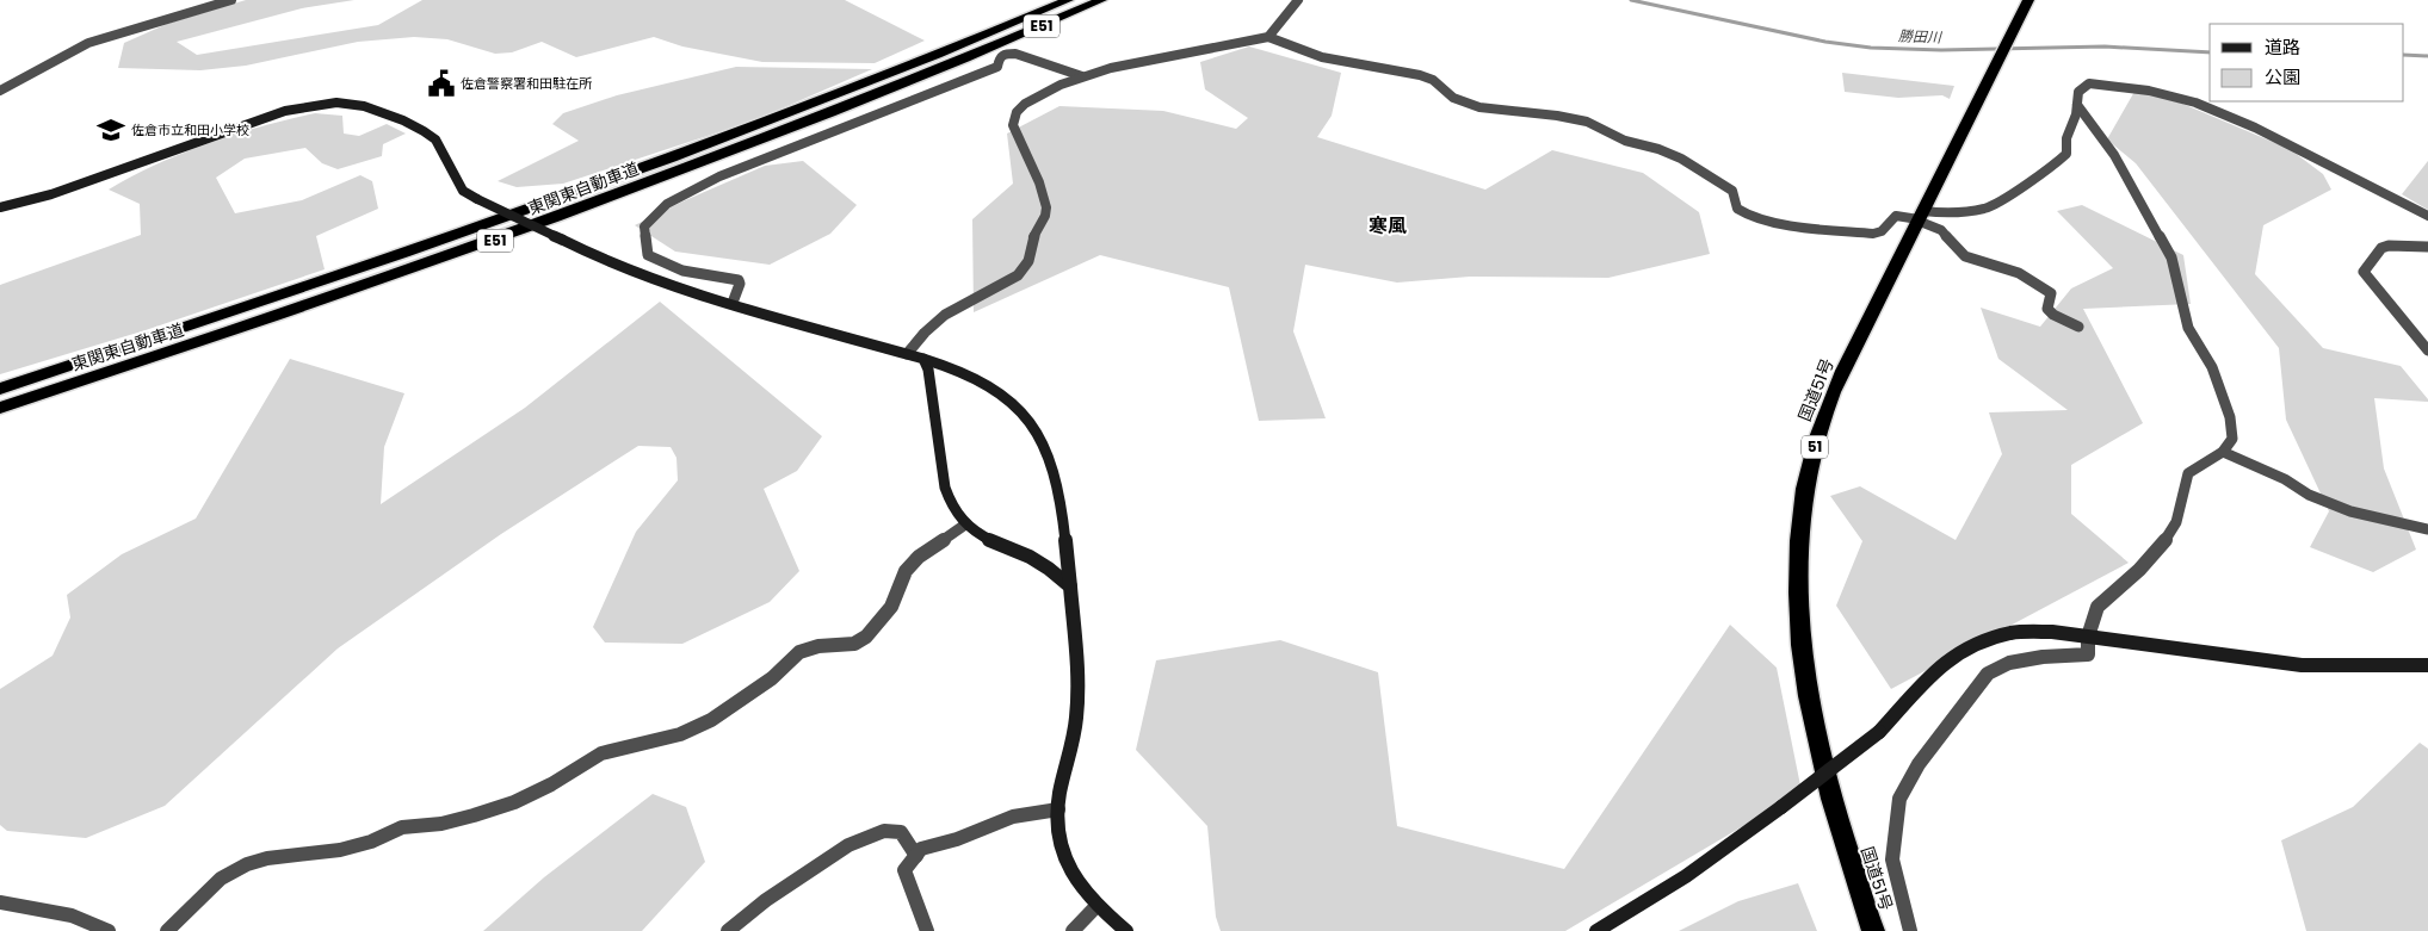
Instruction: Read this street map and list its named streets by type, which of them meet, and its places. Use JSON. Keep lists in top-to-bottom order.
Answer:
{
  "streets": {
    "highway": [
      "E51",
      "東関東自動車道",
      "国道51号",
      "51"
    ]
  },
  "districts": ["寒風"],
  "water": ["勝田川"],
  "places": {
    "public building": ["佐倉警察署和田駐在所"],
    "school or university": ["佐倉市立和田小学校"]
  },
  "legend": ["道路", "公園"]
}
